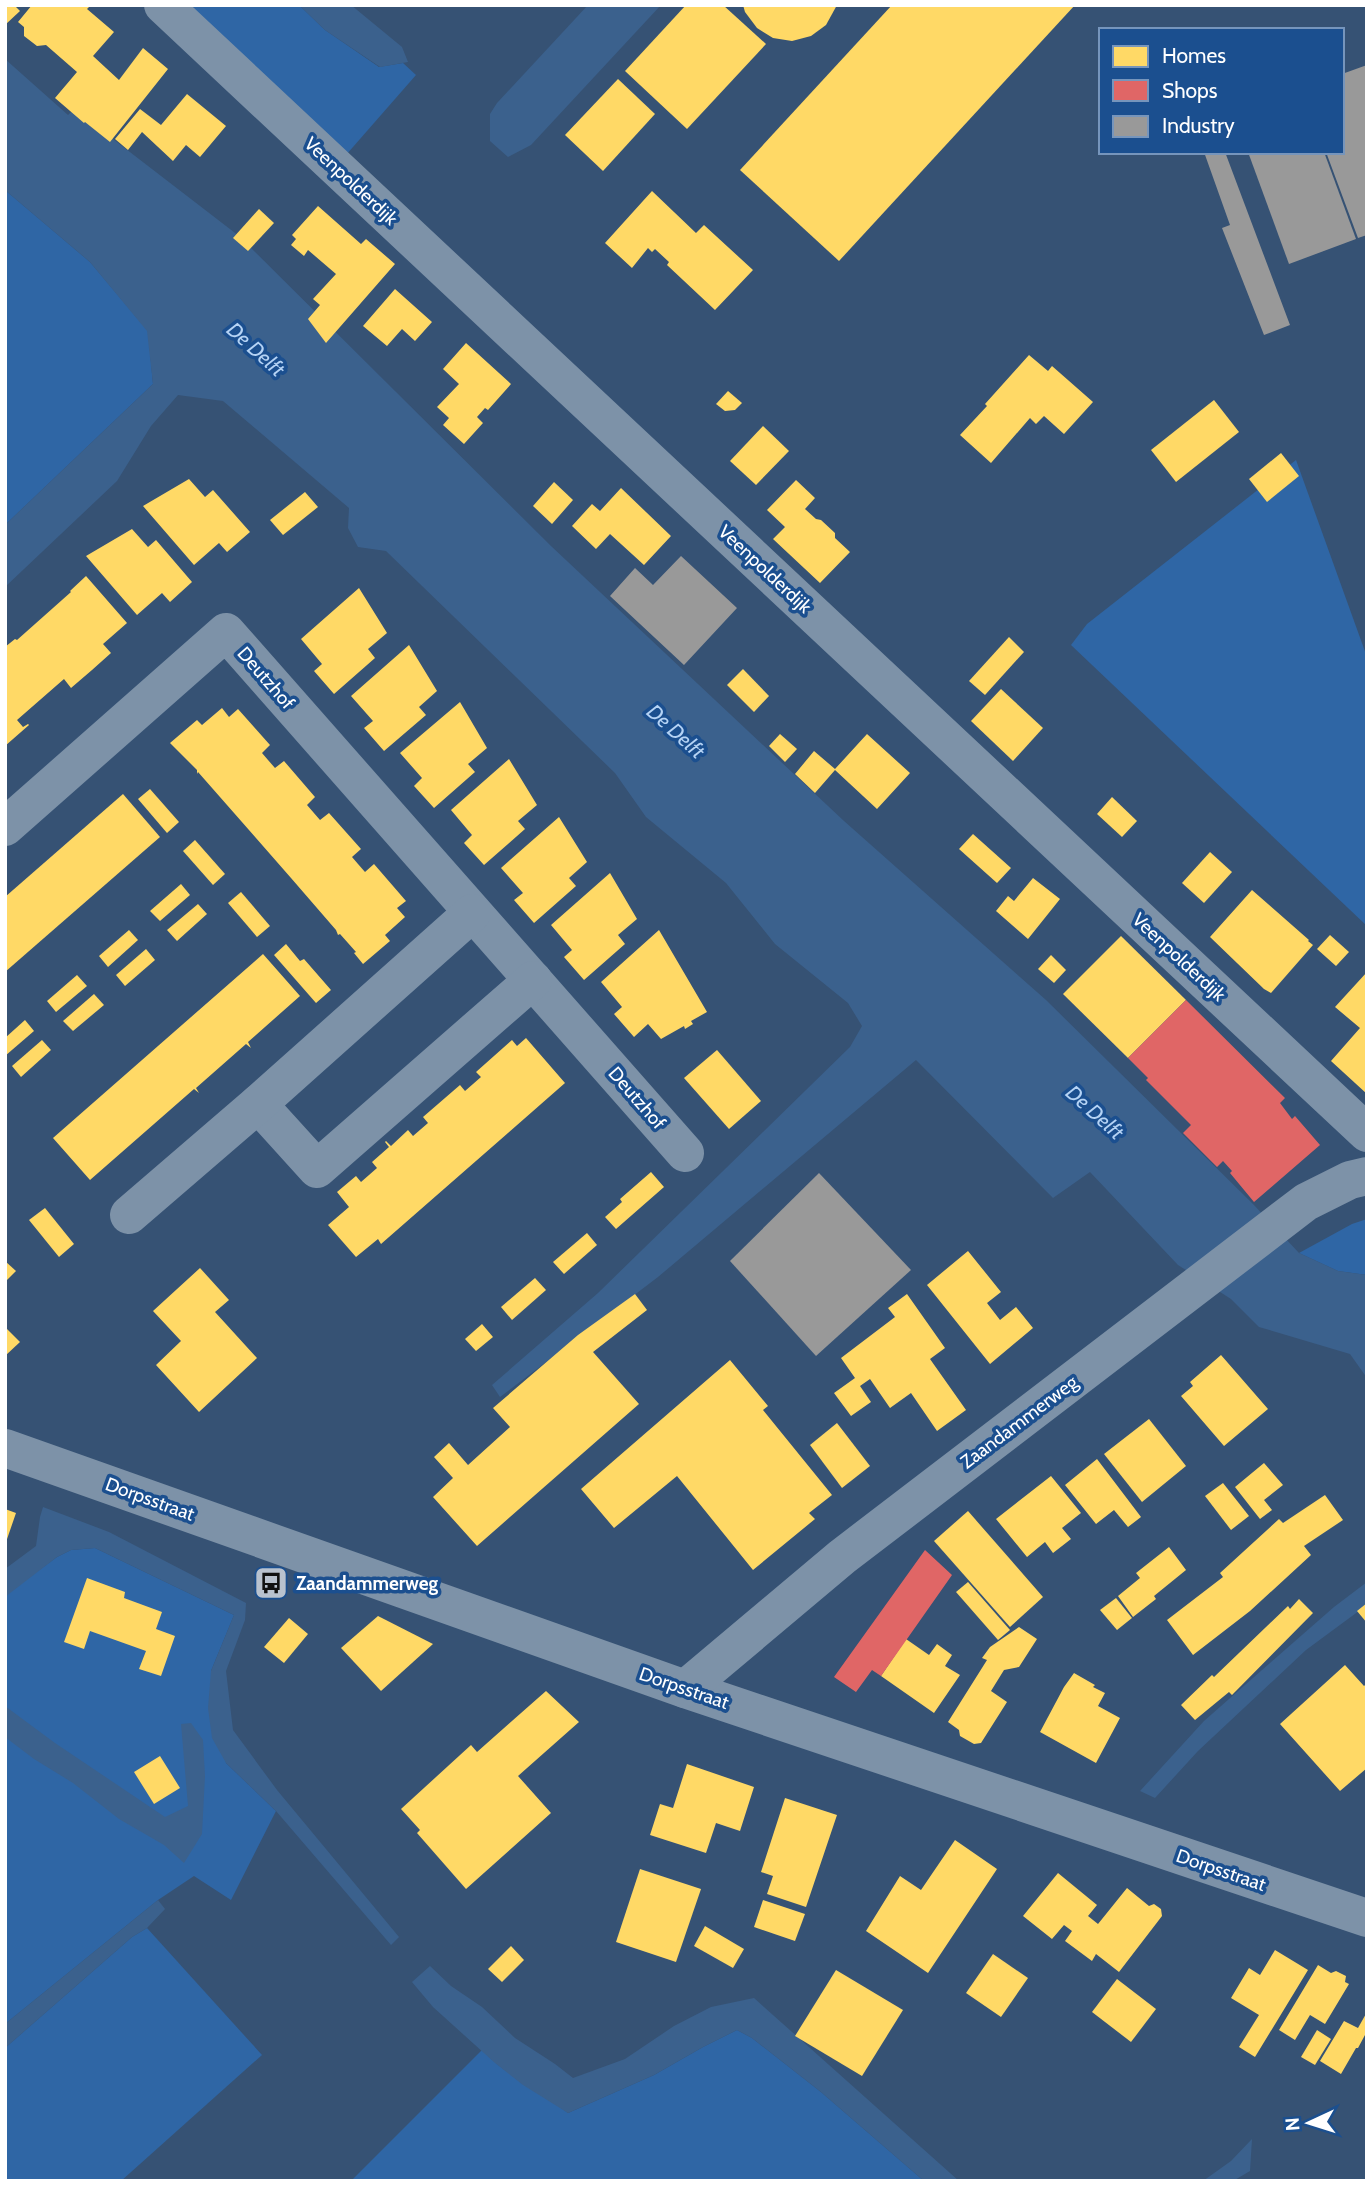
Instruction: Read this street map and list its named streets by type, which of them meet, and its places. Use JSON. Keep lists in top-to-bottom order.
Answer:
{
  "streets": {
    "street": [
      "Veenpolderdijk",
      "Deutzhof",
      "Zaandammerweg",
      "Dorpsstraat"
    ]
  },
  "crossings": [
    ["Zaandammerweg", "Dorpsstraat"]
  ],
  "water": ["De Delft"],
  "places": {
    "bus stop": ["Zaandammerweg"]
  },
  "legend": ["Homes", "Shops", "Industry"],
  "north": "left"
}
